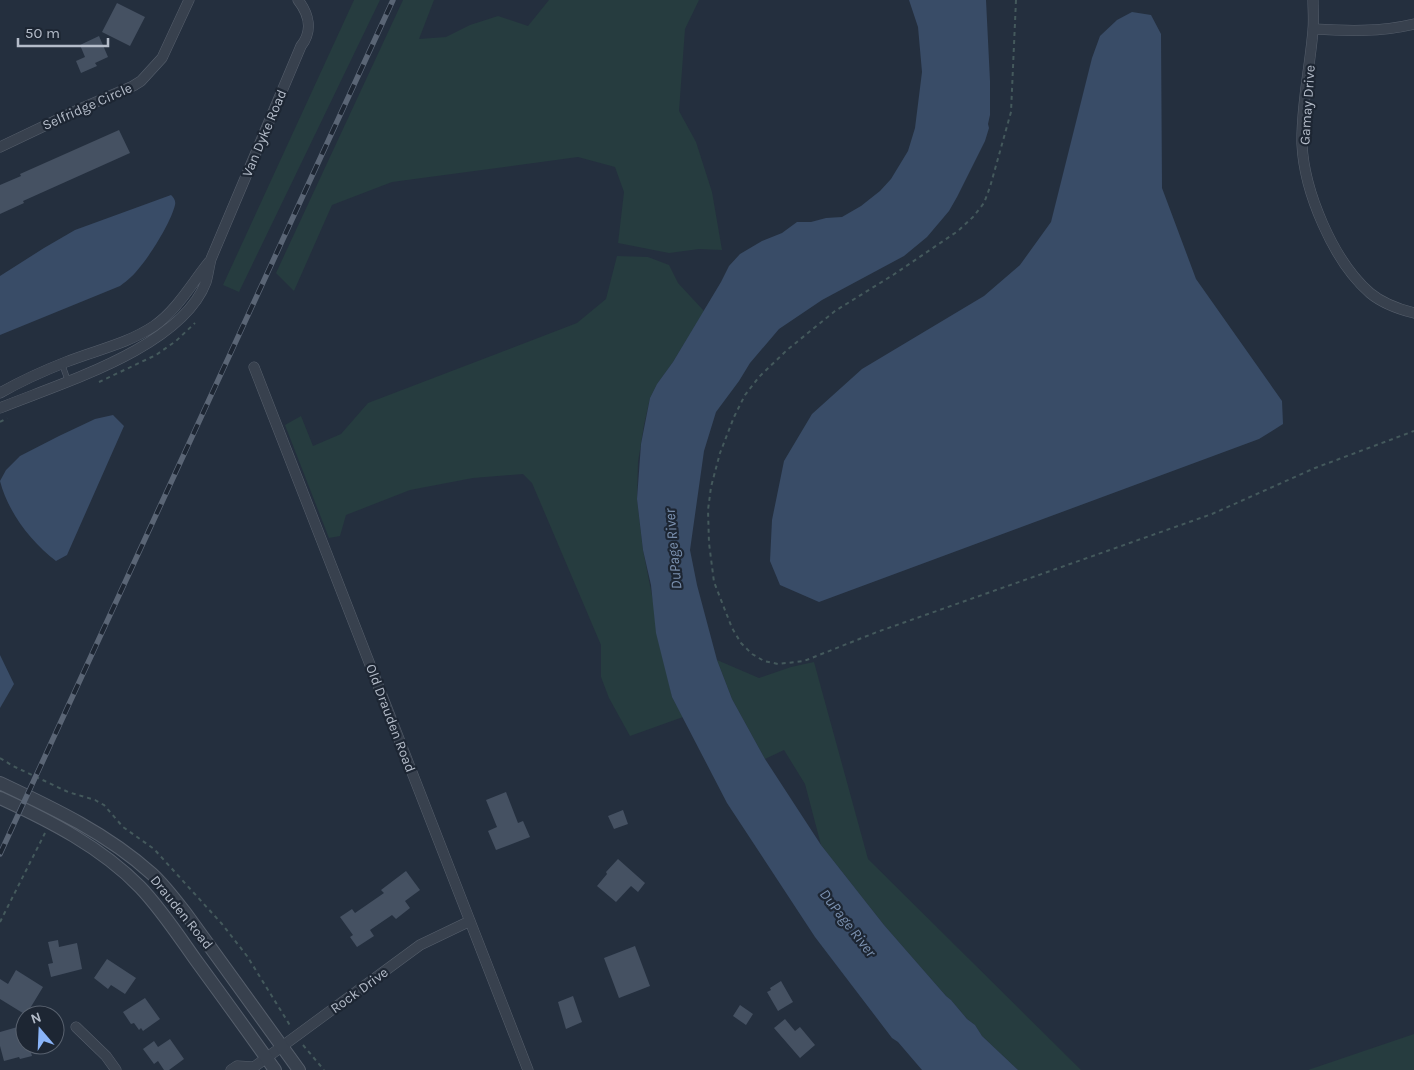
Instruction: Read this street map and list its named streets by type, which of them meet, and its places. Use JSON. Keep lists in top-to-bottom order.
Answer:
{
  "streets": {
    "street": [
      "Gamay Drive",
      "Selfridge Circle",
      "Van Dyke Road",
      "Old Drauden Road",
      "Drauden Road",
      "Rock Drive"
    ]
  },
  "crossings": [
    ["Old Drauden Road", "Rock Drive"],
    ["Drauden Road", "Rock Drive"]
  ],
  "water": ["DuPage River"],
  "scale_bar": "50 m",
  "north": "top"
}
